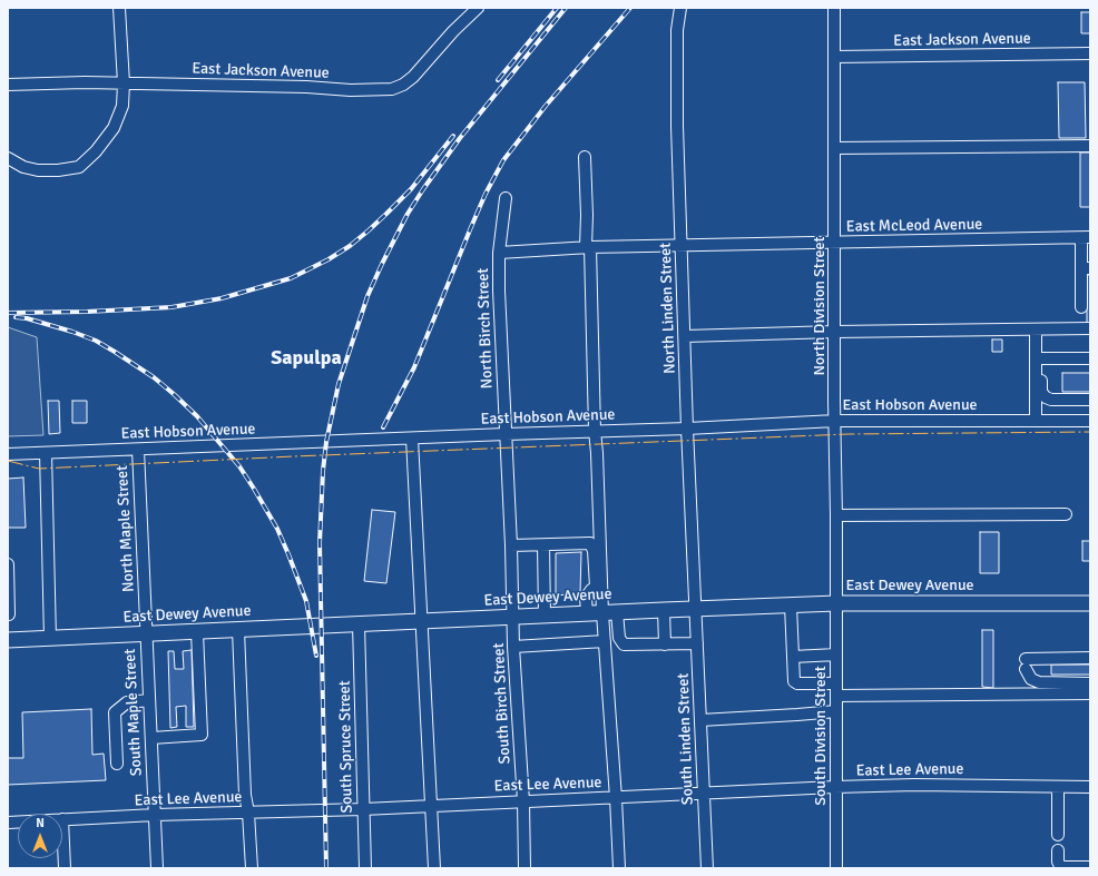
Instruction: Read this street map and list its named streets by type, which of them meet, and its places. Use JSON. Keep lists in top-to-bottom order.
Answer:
{
  "streets": {
    "main road": ["East Dewey Avenue"],
    "street": [
      "East Jackson Avenue",
      "East McLeod Avenue",
      "North Division Street",
      "North Linden Street",
      "North Birch Street",
      "East Hobson Avenue",
      "North Maple Street",
      "South Birch Street",
      "South Maple Street",
      "South Division Street",
      "South Linden Street",
      "South Spruce Street",
      "East Lee Avenue"
    ]
  },
  "crossings": [
    ["East Jackson Avenue", "North Division Street"],
    ["East McLeod Avenue", "North Division Street"],
    ["East McLeod Avenue", "North Linden Street"],
    ["East McLeod Avenue", "North Birch Street"],
    ["North Division Street", "East Hobson Avenue"],
    ["North Division Street", "East Dewey Avenue"],
    ["North Division Street", "South Division Street"],
    ["North Linden Street", "East Hobson Avenue"],
    ["North Linden Street", "East Dewey Avenue"],
    ["North Linden Street", "South Linden Street"],
    ["North Birch Street", "East Hobson Avenue"],
    ["North Birch Street", "East Dewey Avenue"],
    ["North Birch Street", "South Birch Street"],
    ["East Hobson Avenue", "North Maple Street"],
    ["North Maple Street", "East Dewey Avenue"],
    ["North Maple Street", "South Maple Street"],
    ["East Dewey Avenue", "South Birch Street"],
    ["East Dewey Avenue", "South Maple Street"],
    ["East Dewey Avenue", "South Division Street"],
    ["East Dewey Avenue", "South Linden Street"],
    ["East Dewey Avenue", "South Spruce Street"],
    ["South Birch Street", "East Lee Avenue"],
    ["South Maple Street", "East Lee Avenue"],
    ["South Division Street", "East Lee Avenue"],
    ["South Linden Street", "East Lee Avenue"],
    ["South Spruce Street", "East Lee Avenue"]
  ],
  "districts": ["Sapulpa"],
  "north": "top"
}
